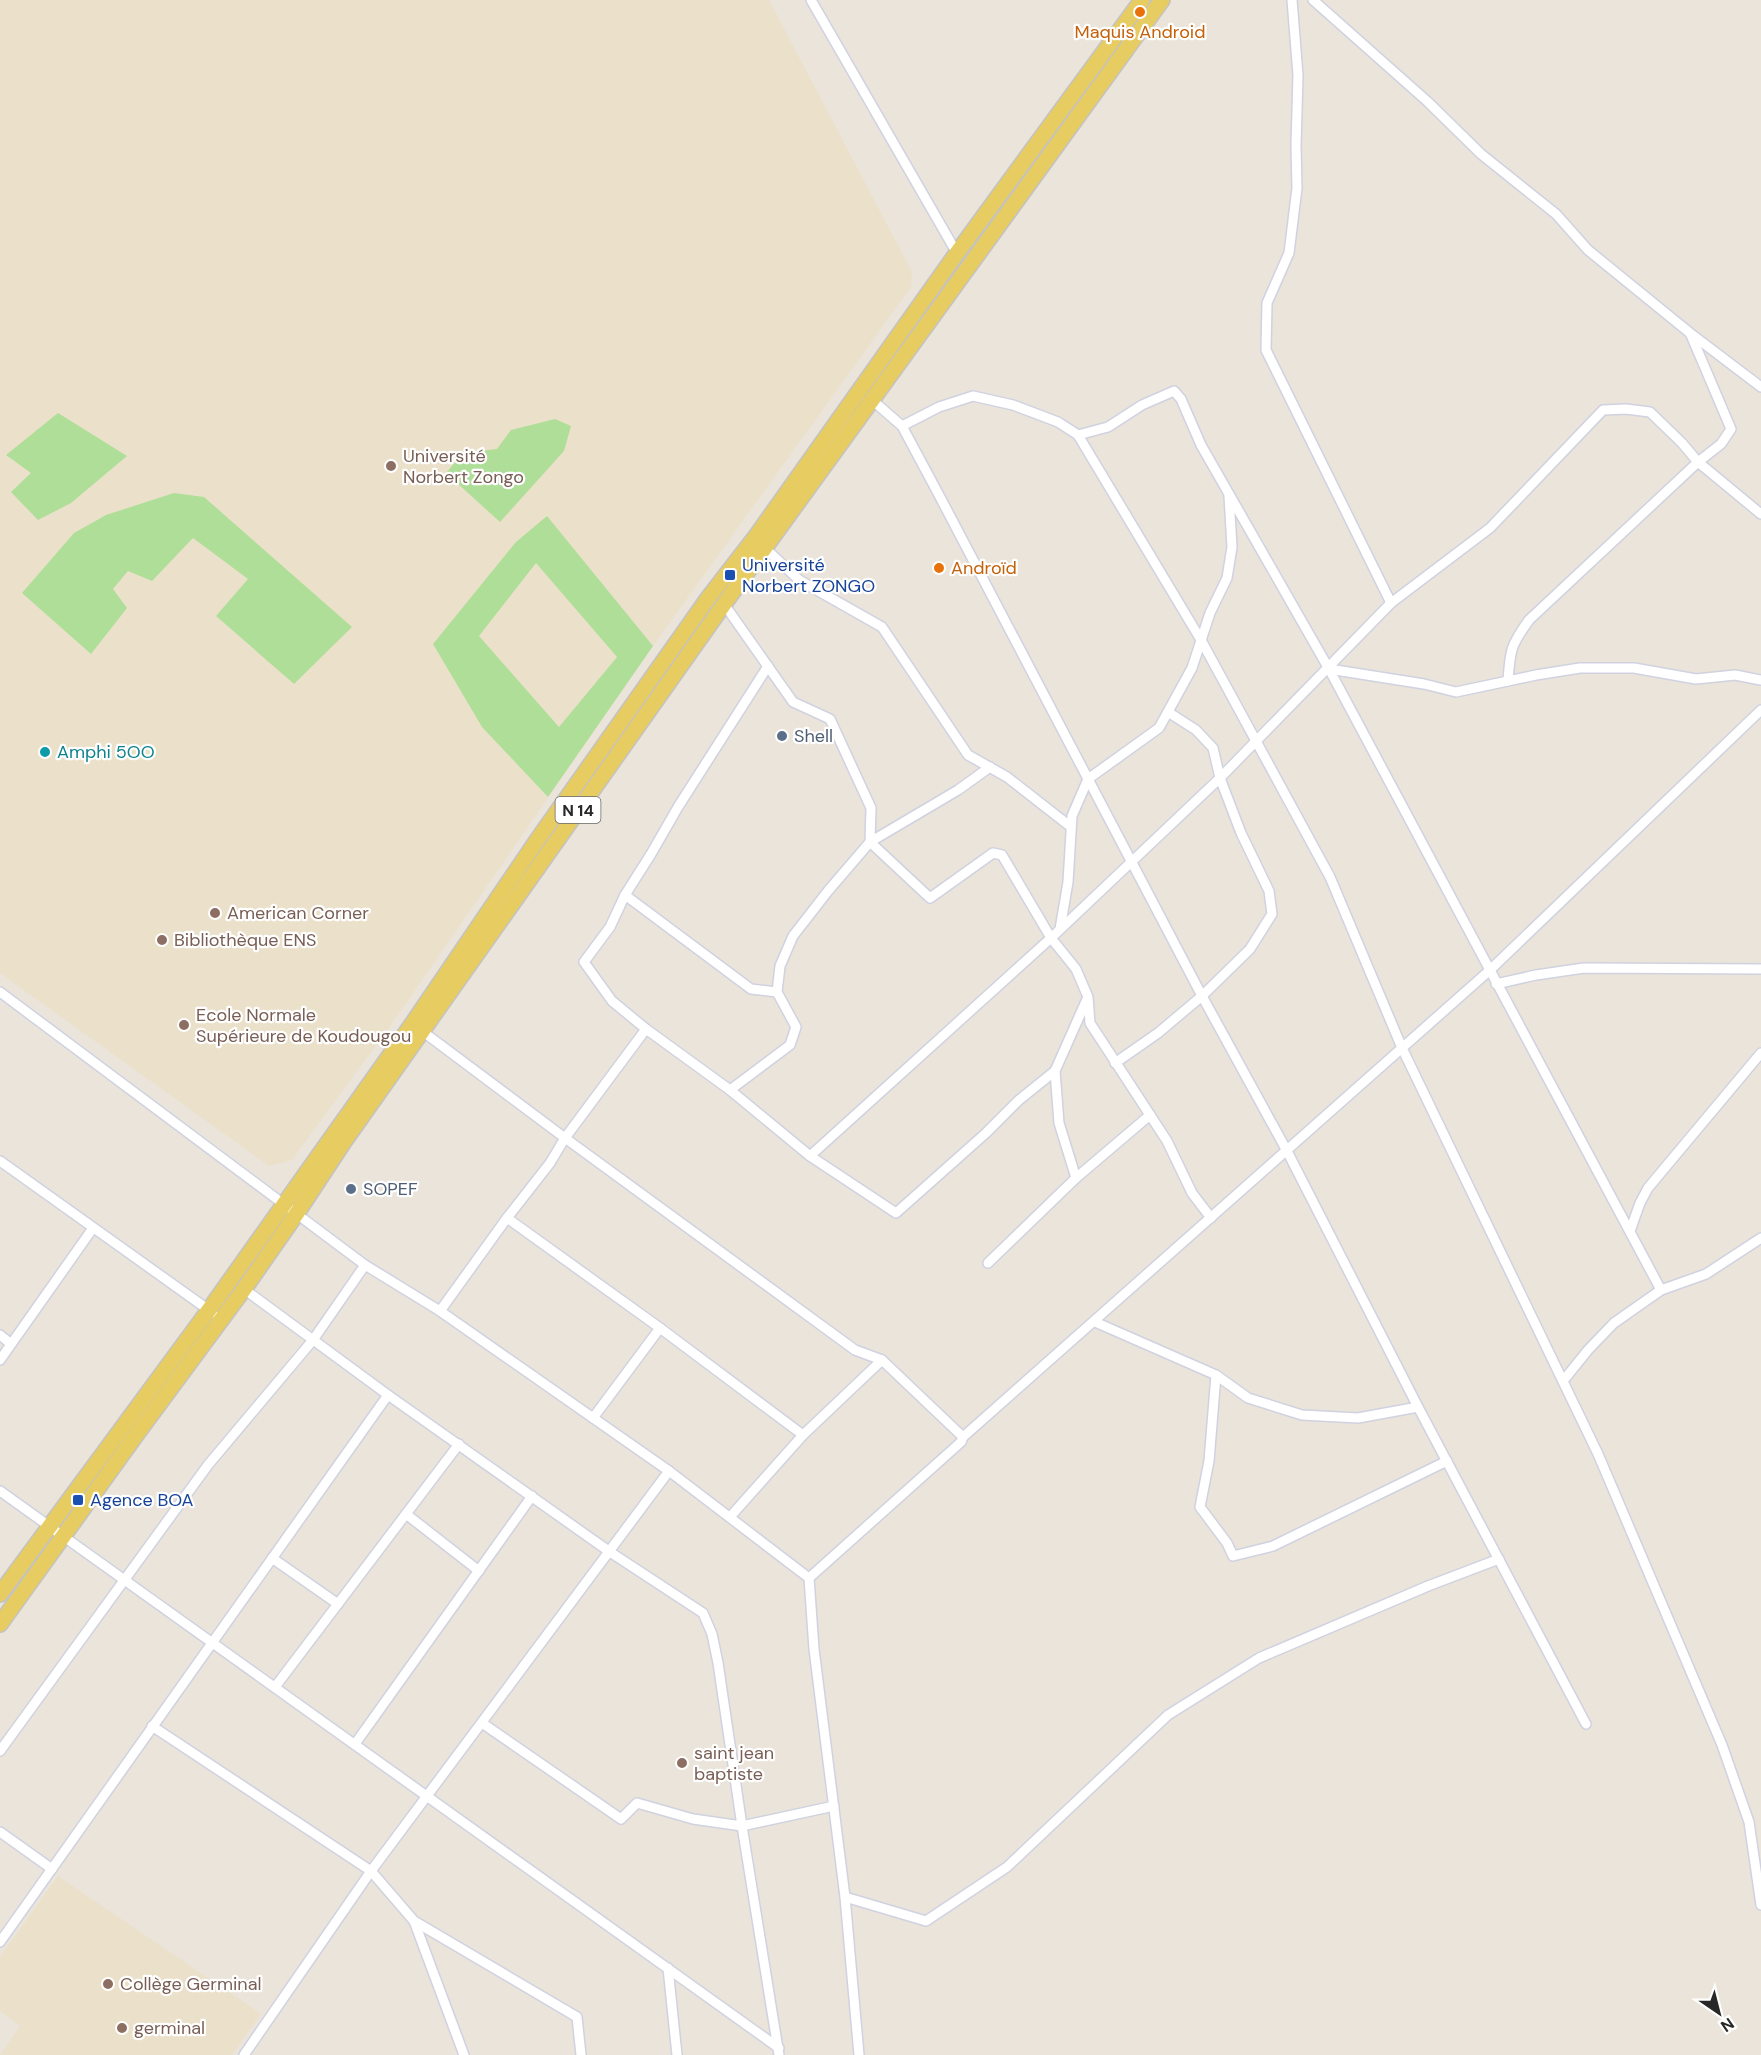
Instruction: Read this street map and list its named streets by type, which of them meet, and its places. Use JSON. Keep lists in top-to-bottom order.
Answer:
{
  "streets": {
    "main road": ["N 14"]
  },
  "places": {
    "other": [
      "Maquis Android",
      "Université Norbert Zongo",
      "Androïd",
      "Shell",
      "Amphi 5OO",
      "American Corner",
      "Bibliothèque ENS",
      "Ecole Normale Supérieure de Koudougou",
      "SOPEF",
      "saint jean baptiste",
      "Collège Germinal",
      "germinal"
    ],
    "transit": ["Université Norbert ZONGO", "Agence BOA"]
  },
  "north": "bottom right"
}
